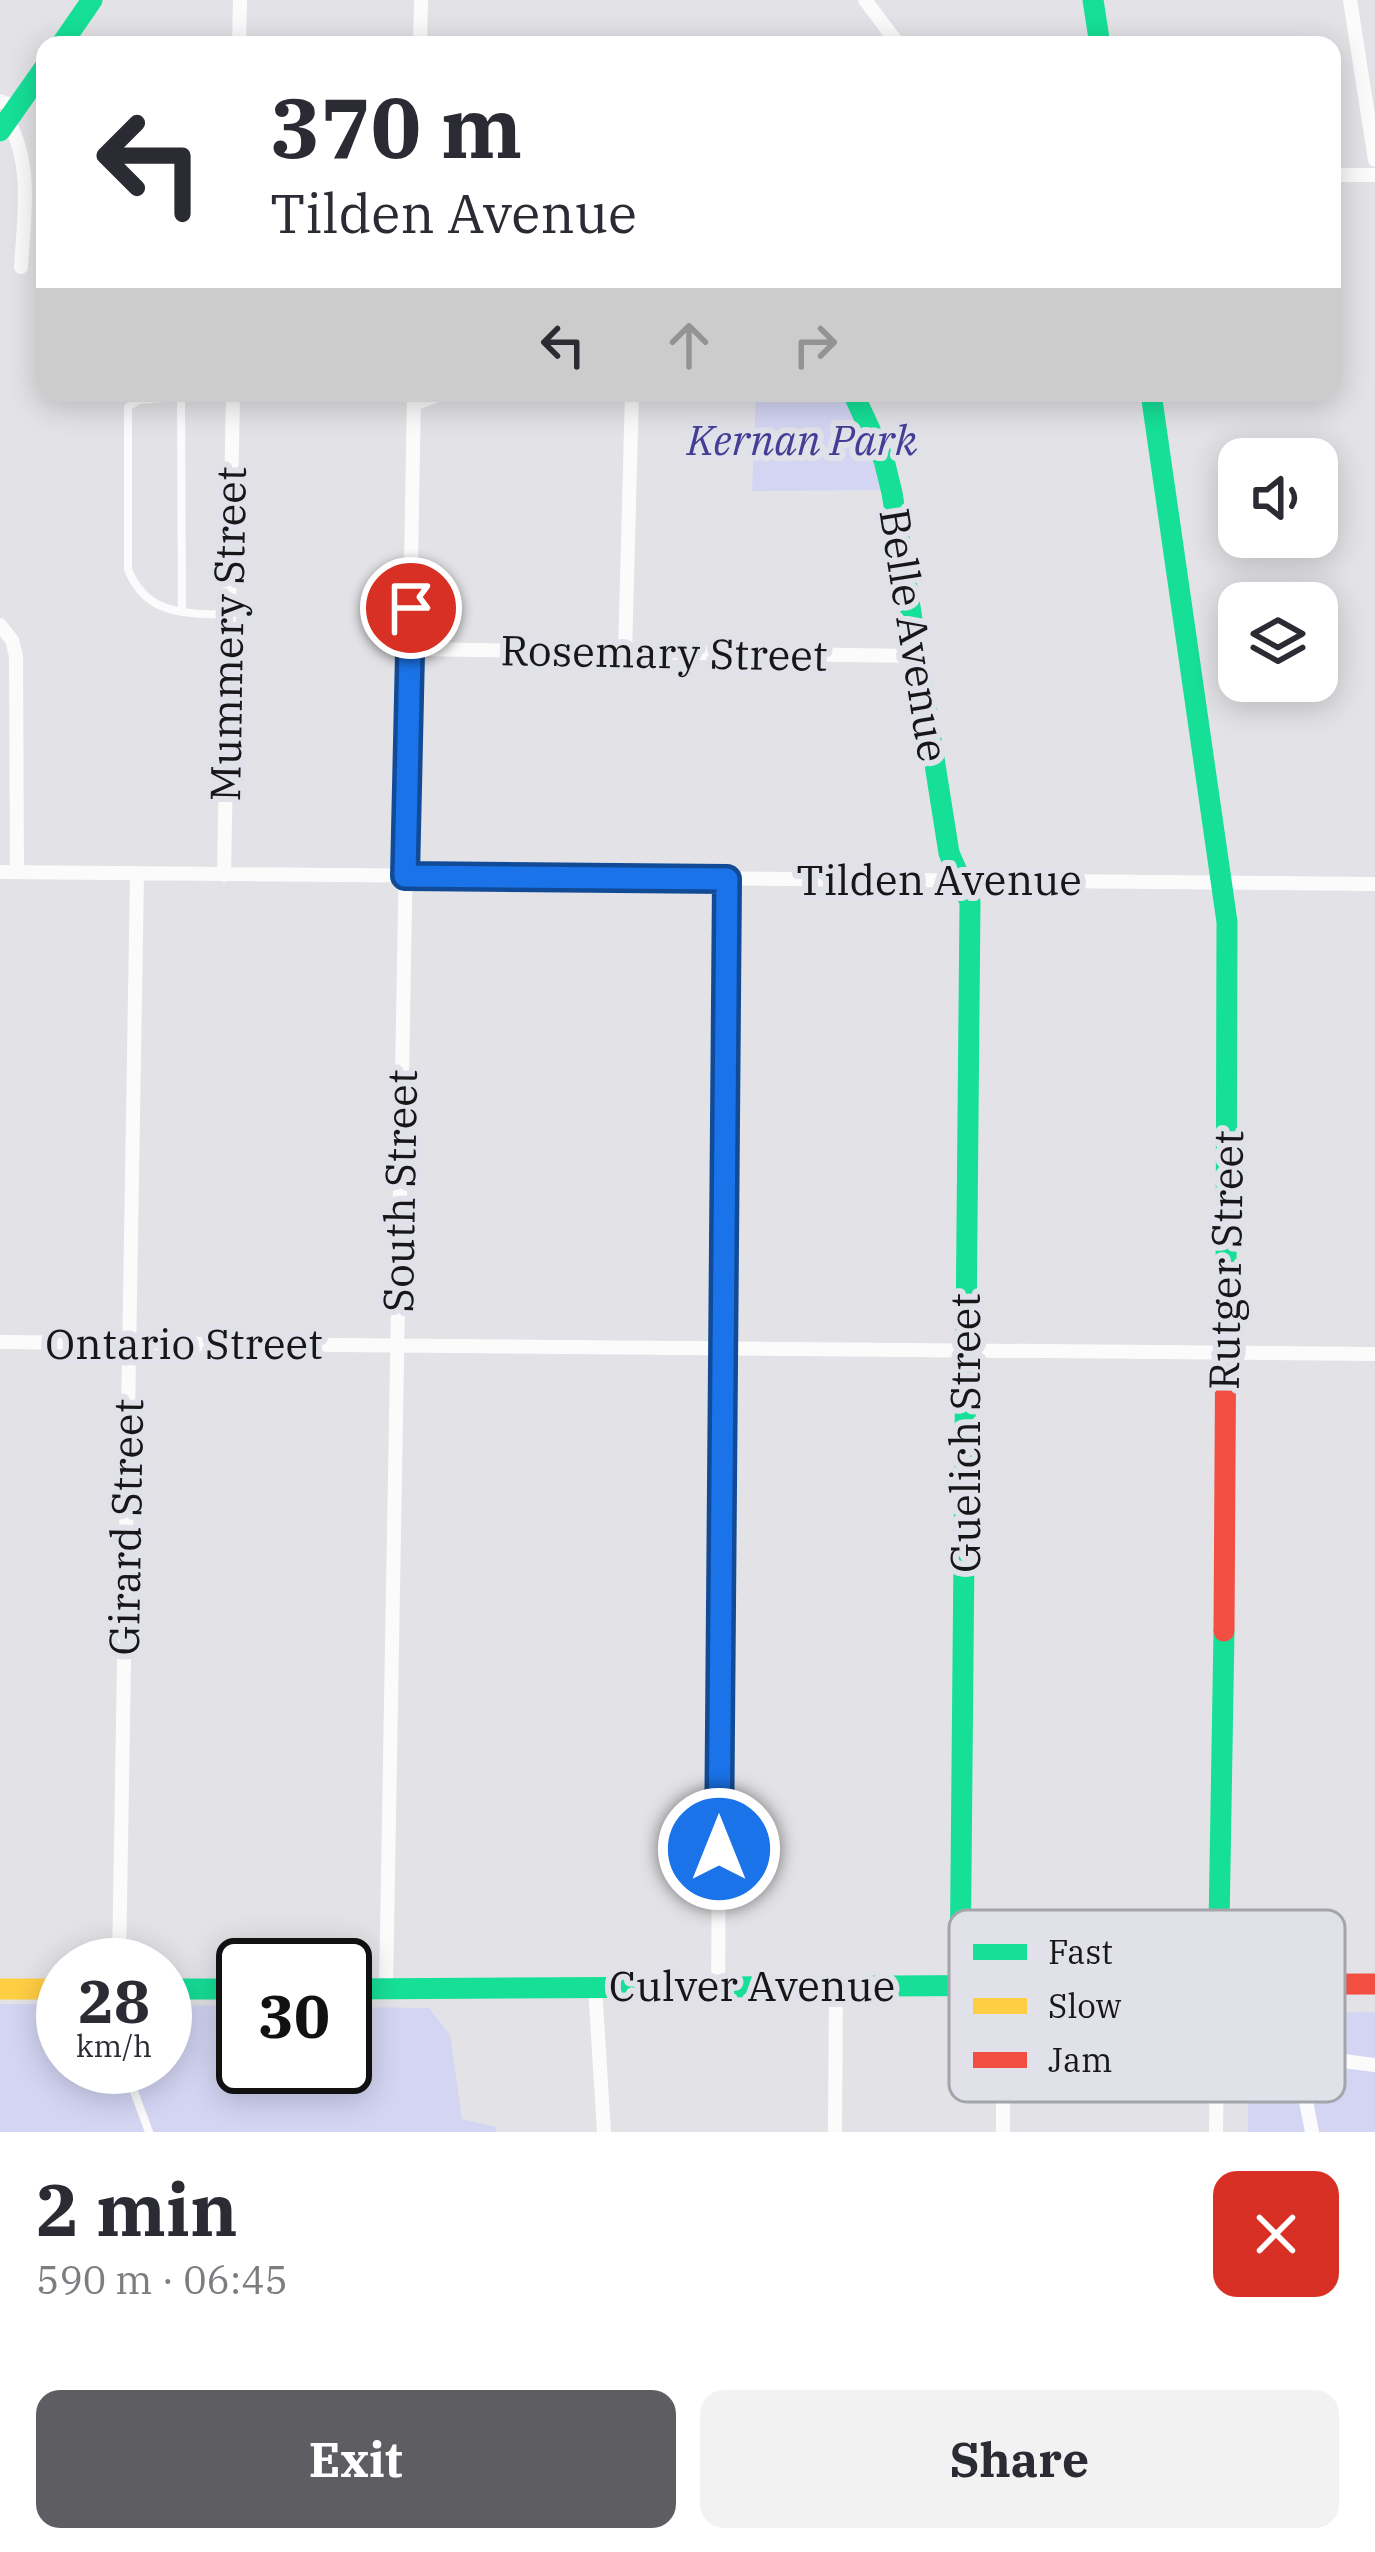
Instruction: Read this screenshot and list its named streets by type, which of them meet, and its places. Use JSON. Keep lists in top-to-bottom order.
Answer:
{
  "streets": {
    "street": [
      "Mummery Street",
      "Belle Avenue",
      "Rosemary Street",
      "Tilden Avenue",
      "South Street",
      "Rutger Street",
      "Ontario Street",
      "Guelich Street",
      "Girard Street",
      "Culver Avenue"
    ]
  },
  "crossings": [
    ["Mummery Street", "Tilden Avenue"],
    ["Belle Avenue", "Rosemary Street"],
    ["Belle Avenue", "Tilden Avenue"],
    ["Belle Avenue", "Guelich Street"],
    ["Rosemary Street", "South Street"],
    ["Tilden Avenue", "South Street"],
    ["Tilden Avenue", "Rutger Street"],
    ["Tilden Avenue", "Guelich Street"],
    ["Tilden Avenue", "Girard Street"],
    ["South Street", "Ontario Street"],
    ["South Street", "Culver Avenue"],
    ["Rutger Street", "Ontario Street"],
    ["Ontario Street", "Guelich Street"],
    ["Ontario Street", "Girard Street"]
  ],
  "parks": ["Kernan Park"],
  "legend": ["Fast", "Slow", "Jam"],
  "page": {
    "turn": ["370 m", "Tilden Avenue"],
    "speed": "28 km/h",
    "limit": "30",
    "heading": ["2 min", "590 m · 06:45"],
    "buttons": ["Exit", "Share"]
  }
}
